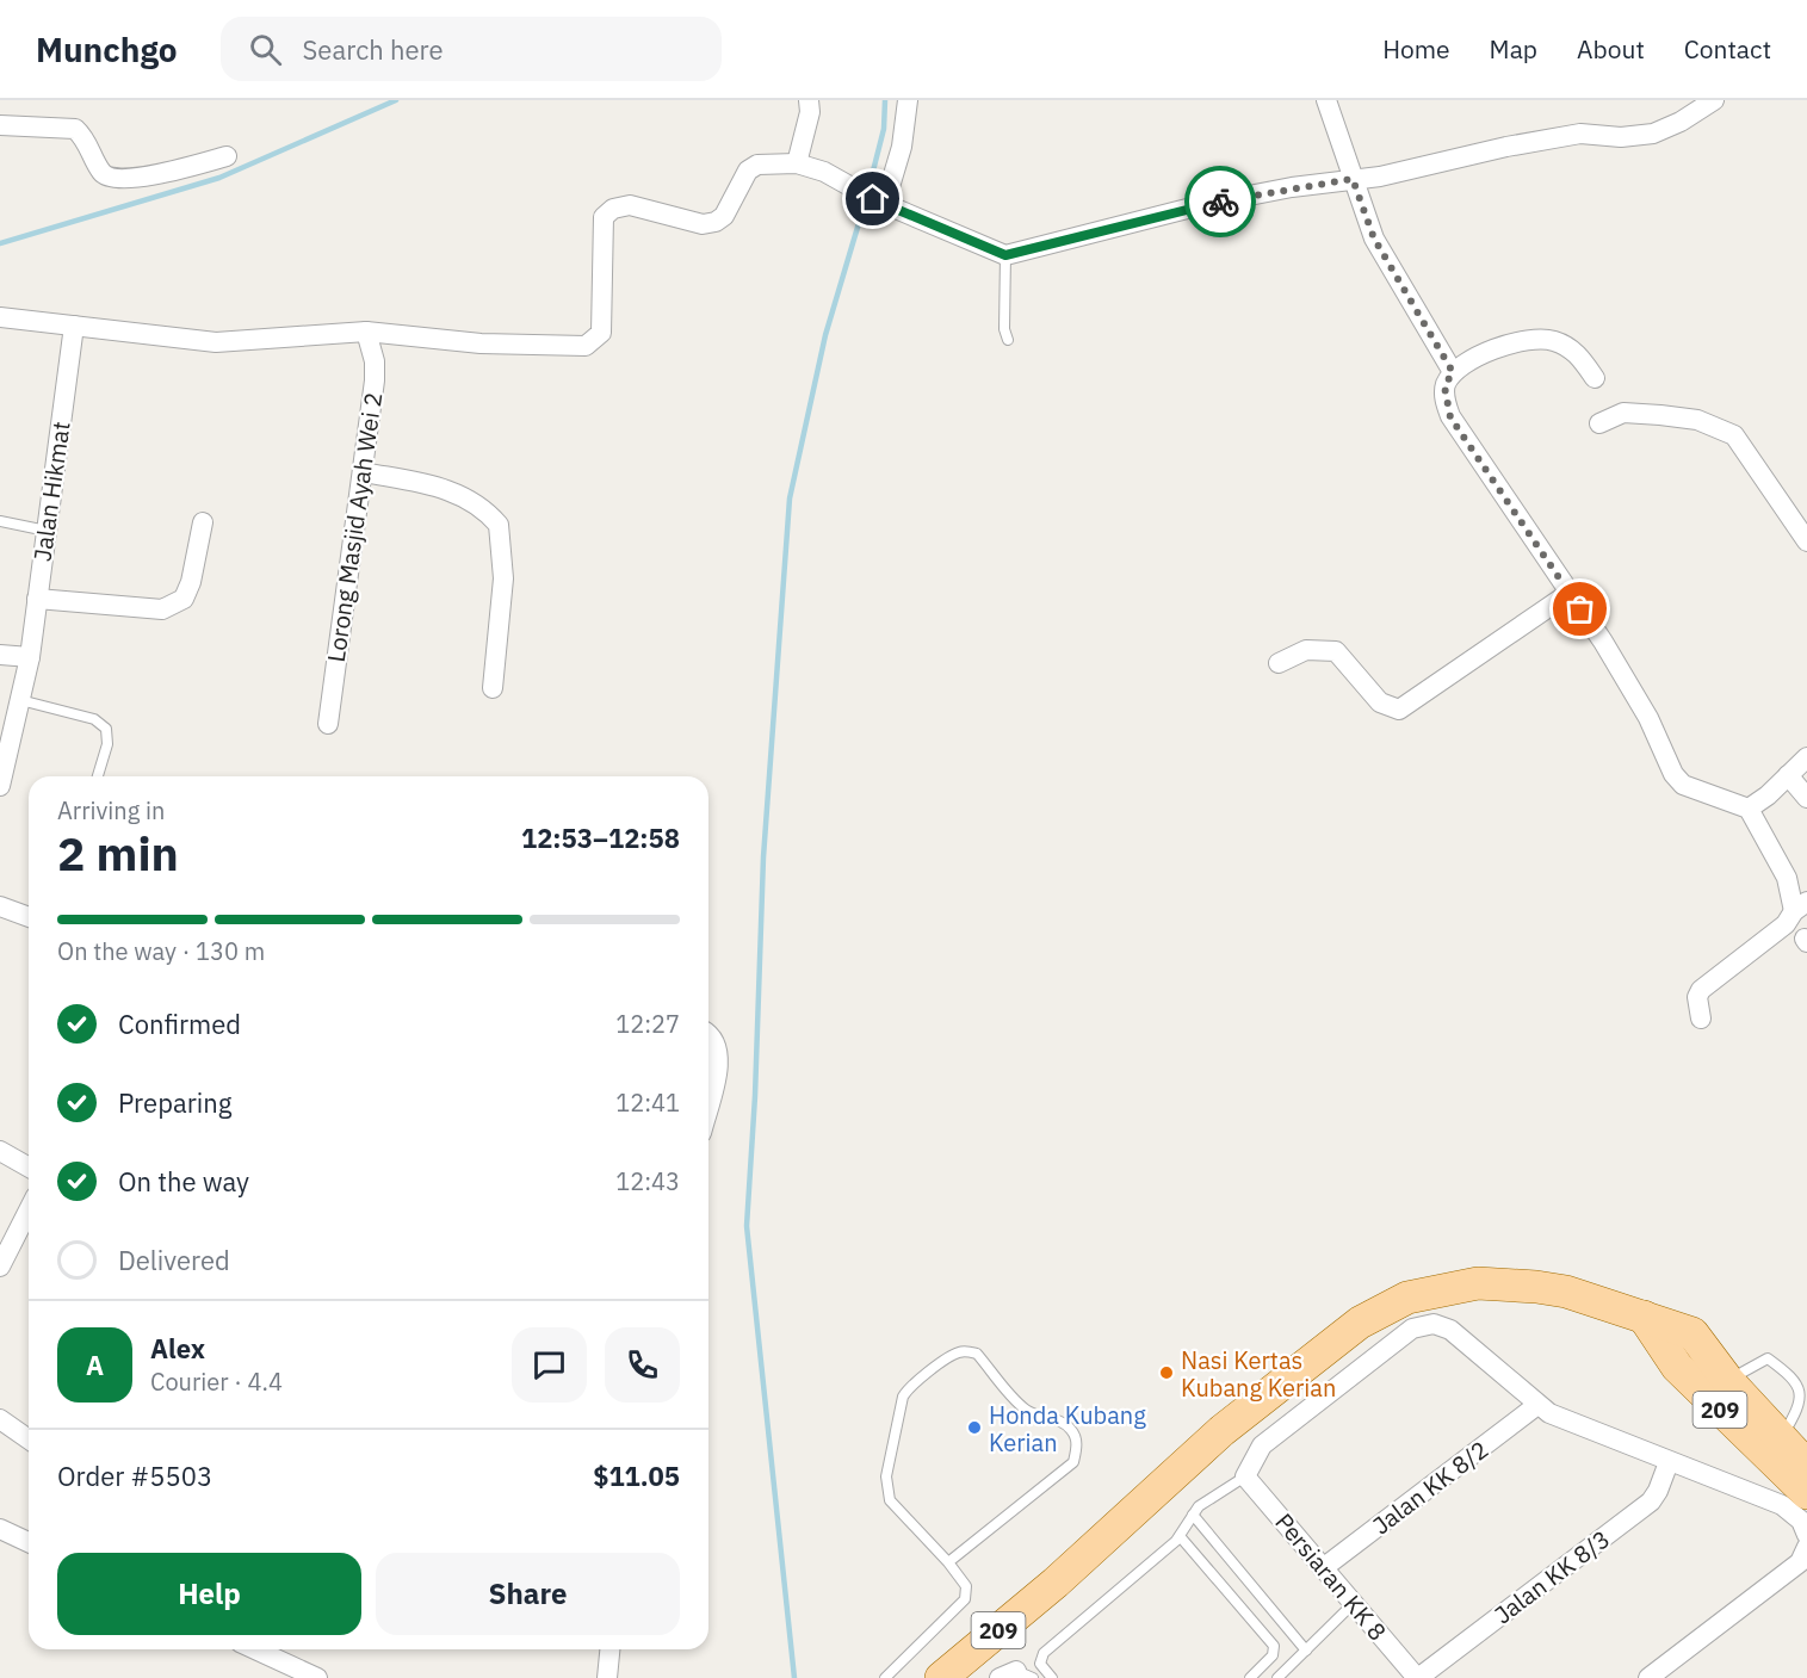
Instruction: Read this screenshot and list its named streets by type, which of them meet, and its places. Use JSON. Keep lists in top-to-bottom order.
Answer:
{
  "streets": {
    "main road": ["209"],
    "street": [
      "Jalan Hikmat",
      "Lorong Masjid Ayah Wei 2",
      "Jalan KK 8/2",
      "Persiaran KK 8",
      "Jalan KK 8/3"
    ]
  },
  "crossings": [
    ["Jalan KK 8/2", "Persiaran KK 8"],
    ["Persiaran KK 8", "Jalan KK 8/3"]
  ],
  "places": ["Nasi Kertas Kubang Kerian", "Honda Kubang Kerian"],
  "page": {
    "header": "Munchgo",
    "search": "Search here",
    "nav": [
      "Home",
      "Map",
      "About",
      "Contact"
    ],
    "heading": ["2 min", "Arriving in", "12:53–12:58"],
    "panel": [
      "Alex",
      "Courier · 4.4",
      "Order #5503",
      "$11.05"
    ],
    "bar": "On the way · 130 m",
    "list": [
      ["Confirmed", "12:27"],
      ["Preparing", "12:41"],
      ["On the way", "12:43"],
      "Delivered"
    ],
    "round": "A",
    "buttons": ["Help", "Share"]
  }
}
